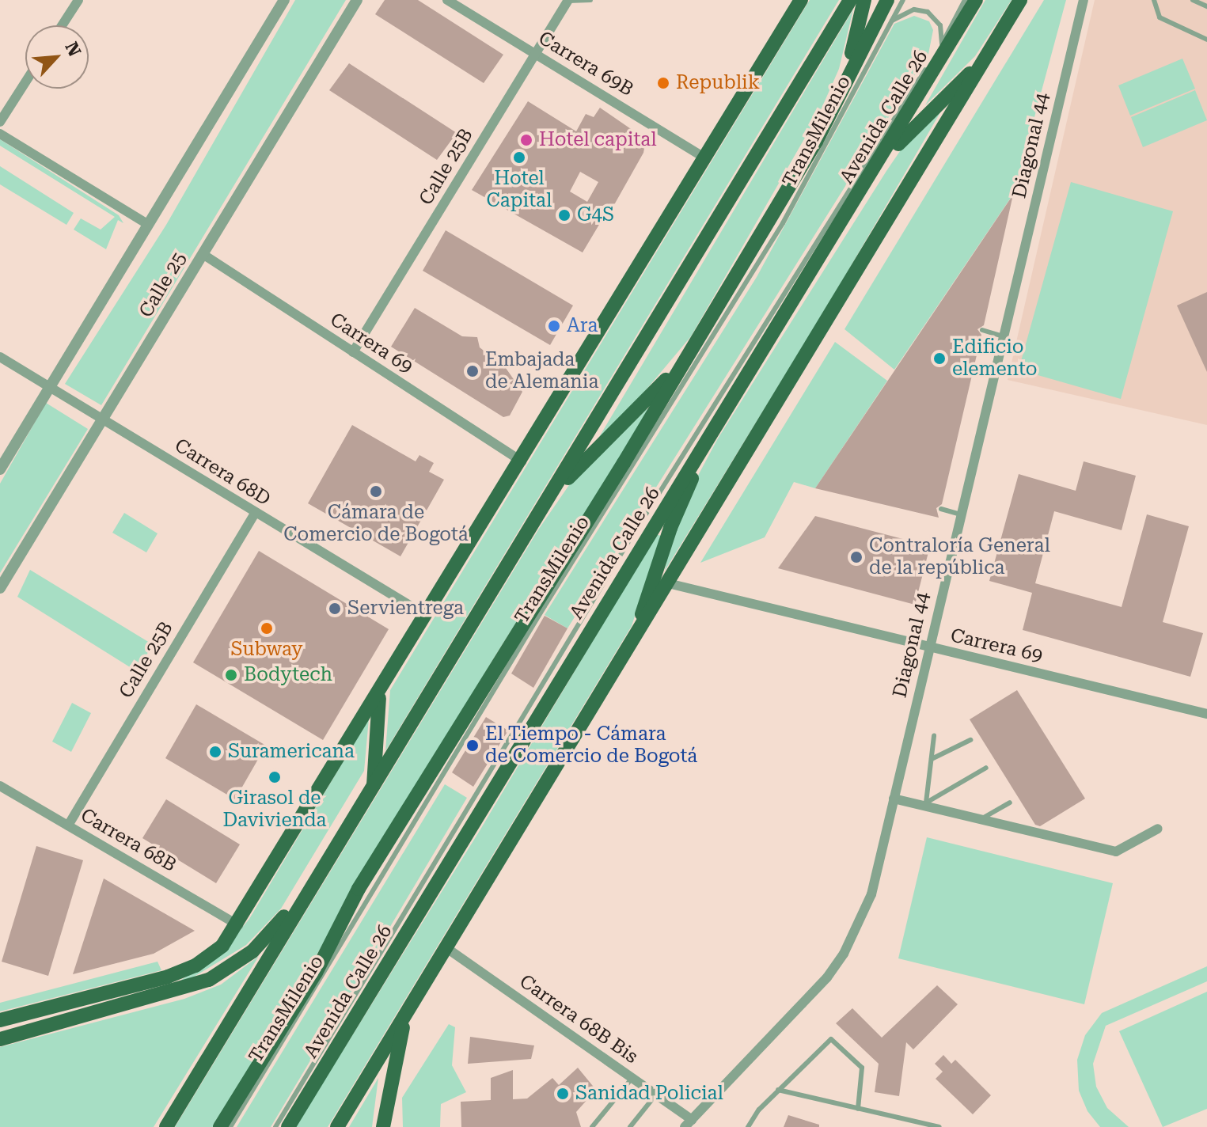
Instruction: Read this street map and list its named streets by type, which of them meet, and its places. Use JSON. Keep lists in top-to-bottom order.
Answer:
{
  "streets": {
    "main road": ["Avenida Calle 26"],
    "street": [
      "Carrera 69B",
      "Diagonal 44",
      "Calle 25B",
      "Calle 25",
      "Carrera 69",
      "Carrera 68D",
      "Carrera 68B",
      "Carrera 68B Bis"
    ],
    "lane": ["TransMilenio"]
  },
  "crossings": [
    ["Carrera 69B", "Calle 25B"],
    ["Diagonal 44", "Carrera 69"],
    ["Diagonal 44", "Carrera 68B Bis"],
    ["Calle 25B", "Carrera 69"],
    ["Calle 25B", "Carrera 68D"],
    ["Calle 25B", "Carrera 68B"],
    ["Calle 25", "Carrera 69"],
    ["Calle 25", "Carrera 68D"]
  ],
  "places": [
    "Republik",
    "Hotel capital",
    "Hotel Capital",
    "G4S",
    "Ara",
    "Edificio elemento",
    "Embajada de Alemania",
    "Cámara de Comercio de Bogotá",
    "Contraloría General de la república",
    "Servientrega",
    "Subway",
    "Bodytech",
    "El Tiempo - Cámara de Comercio de Bogotá",
    "Suramericana",
    "Girasol de Davivienda",
    "Sanidad Policial"
  ],
  "north": "top right"
}
